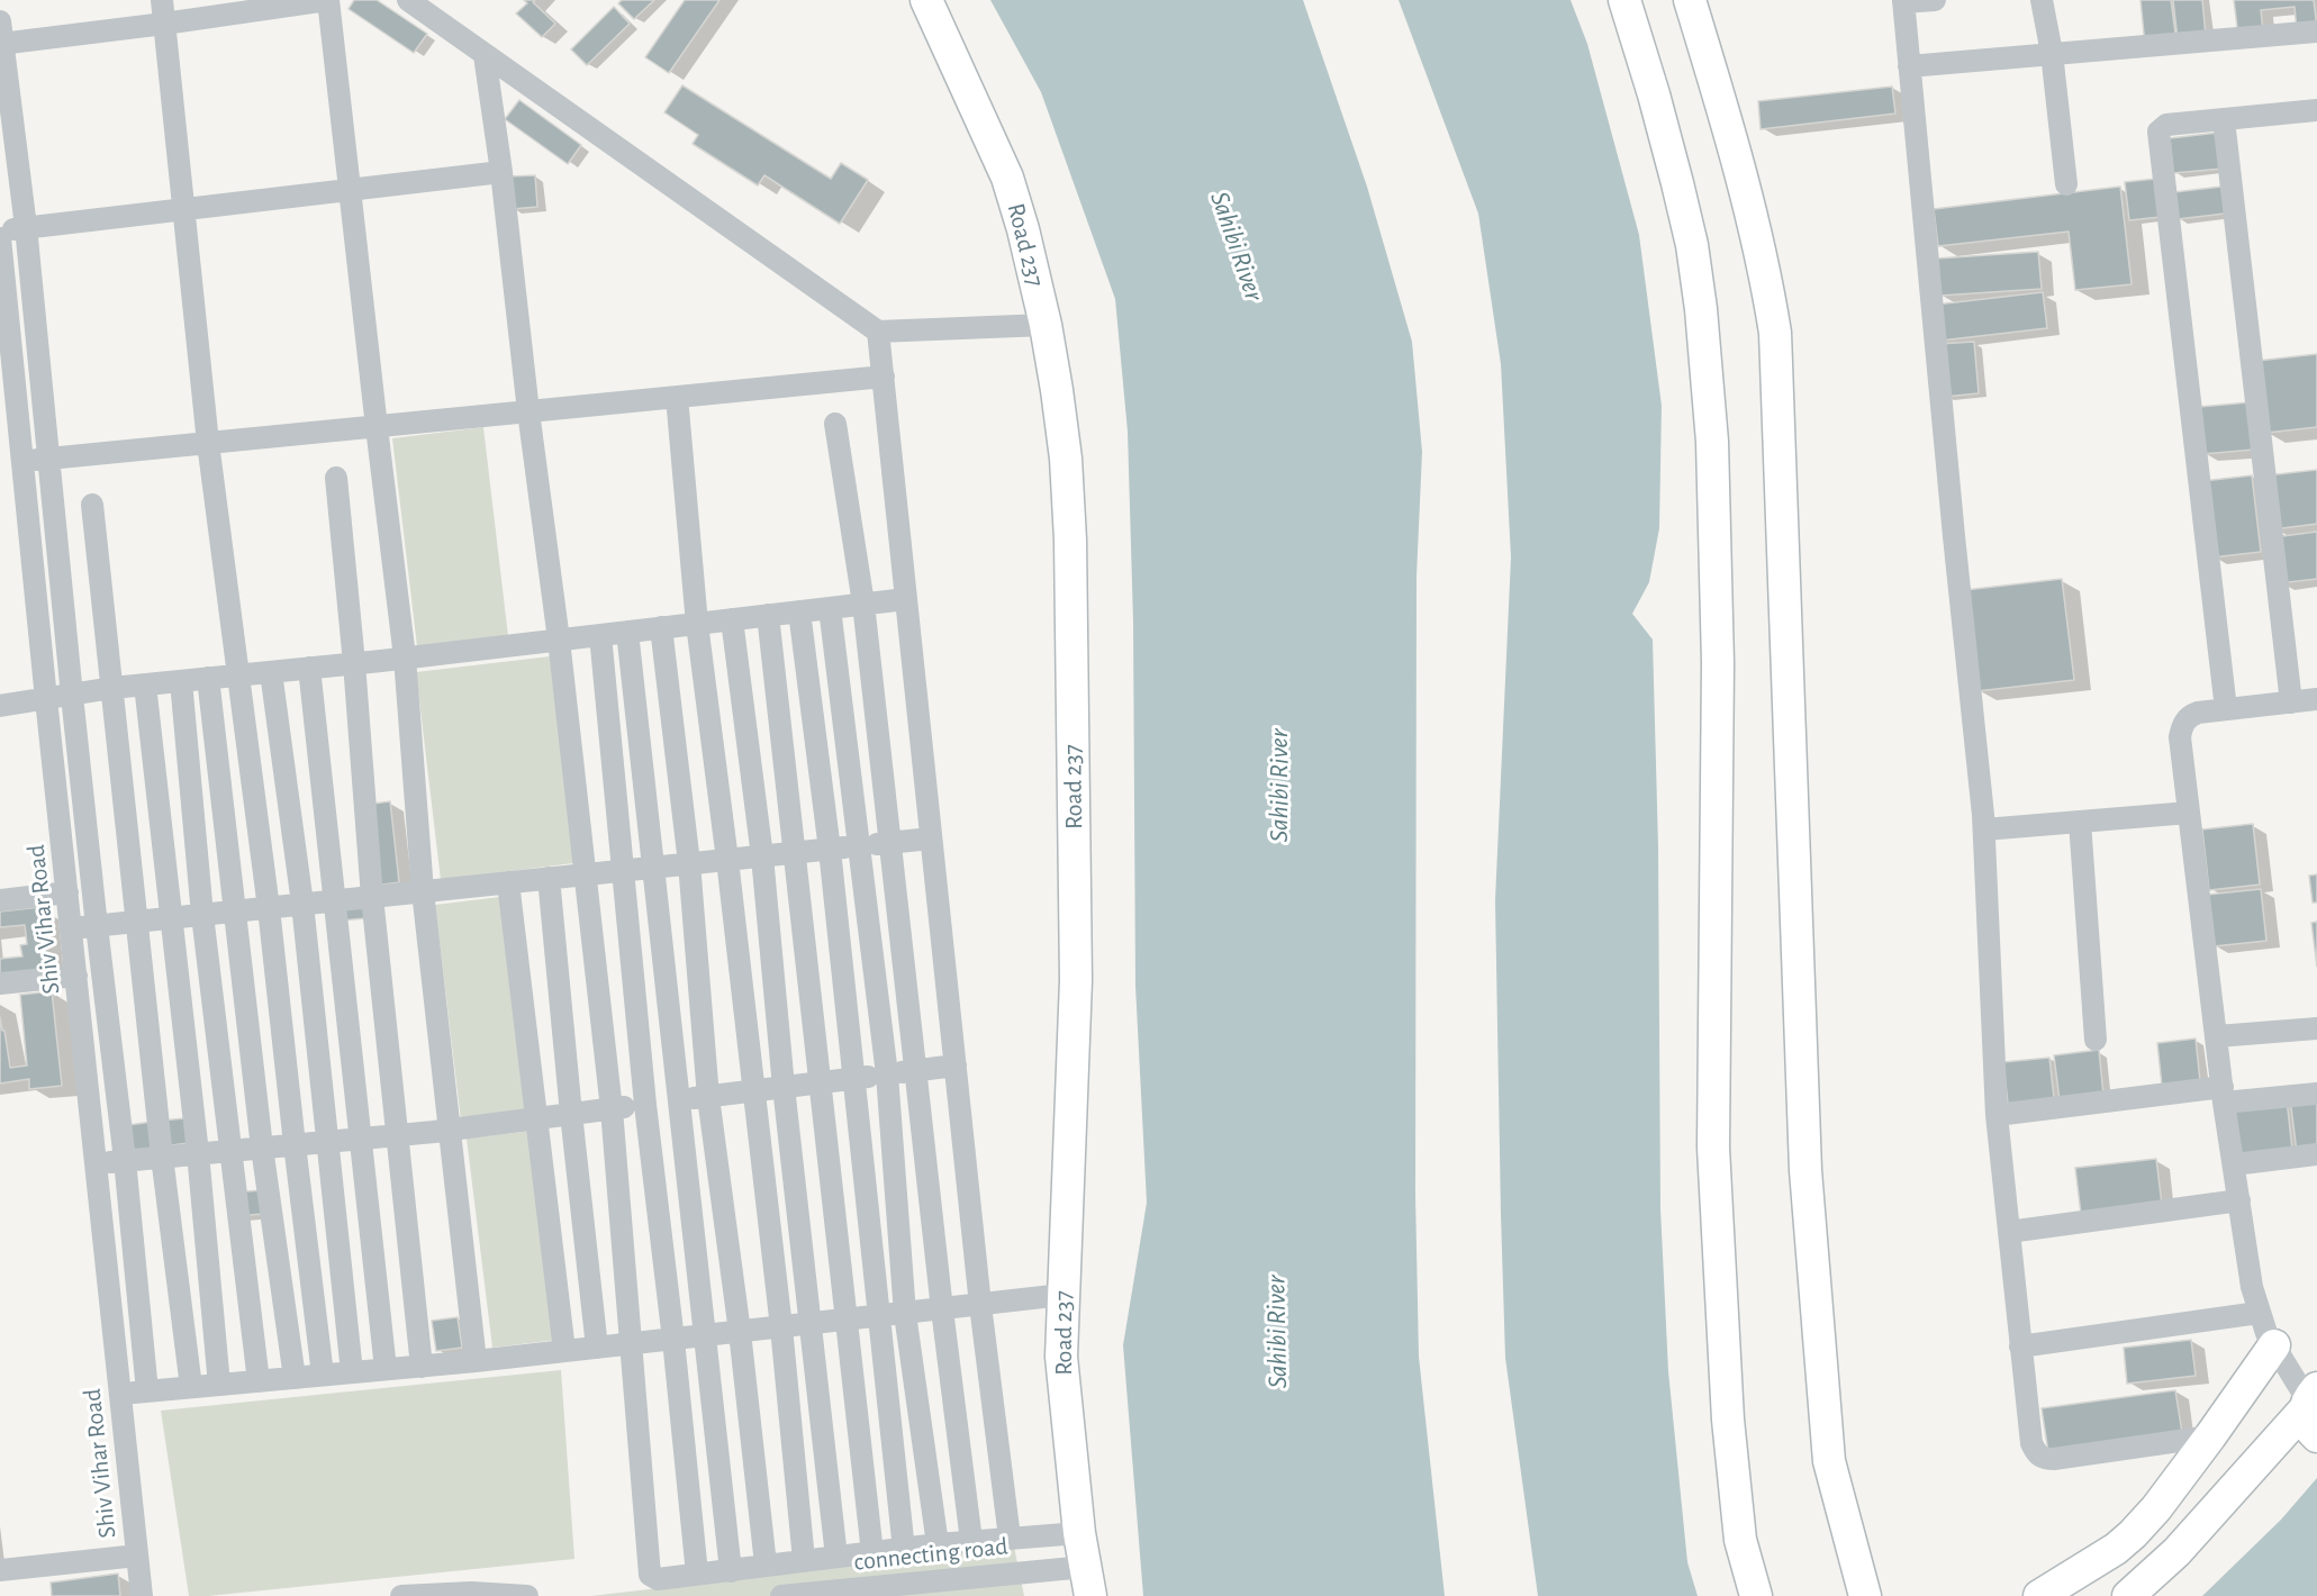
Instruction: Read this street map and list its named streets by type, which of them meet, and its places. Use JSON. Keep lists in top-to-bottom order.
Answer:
{
  "streets": {
    "street": ["Road 237", "Shiv Vihar Road", "connecting road"]
  },
  "crossings": [
    ["Road 237", "connecting road"]
  ],
  "water": ["Sahibi River"]
}
